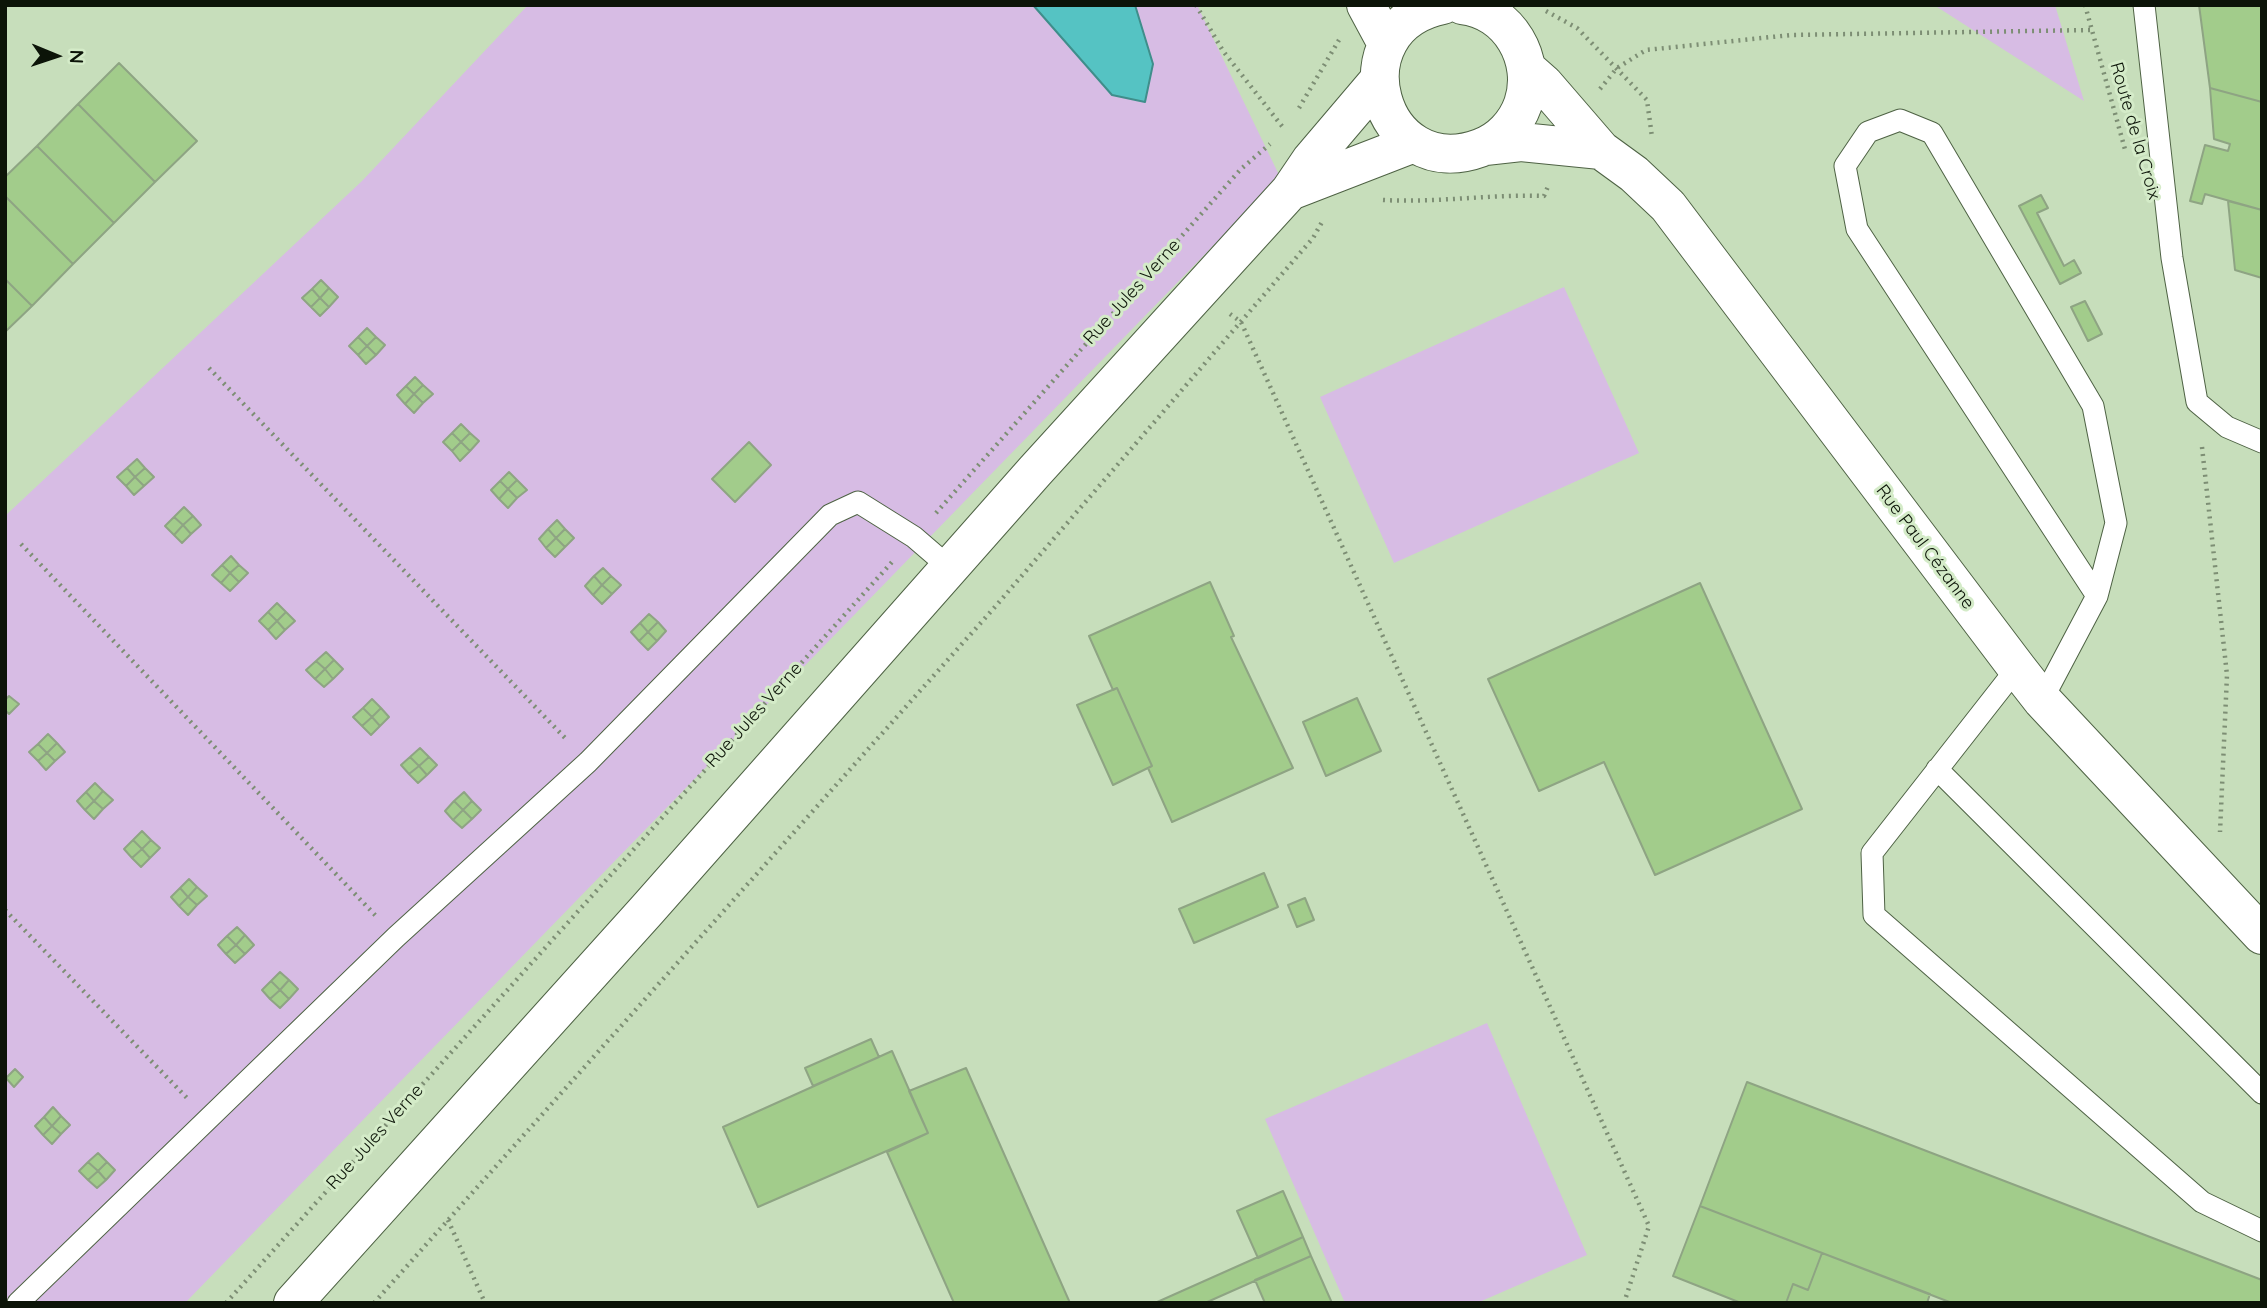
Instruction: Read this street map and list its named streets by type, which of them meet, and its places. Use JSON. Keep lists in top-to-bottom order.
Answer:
{
  "streets": {
    "street": ["Rue Paul Cézanne"],
    "path": ["Route de la Croix", "Rue Jules Verne"]
  },
  "north": "right"
}
